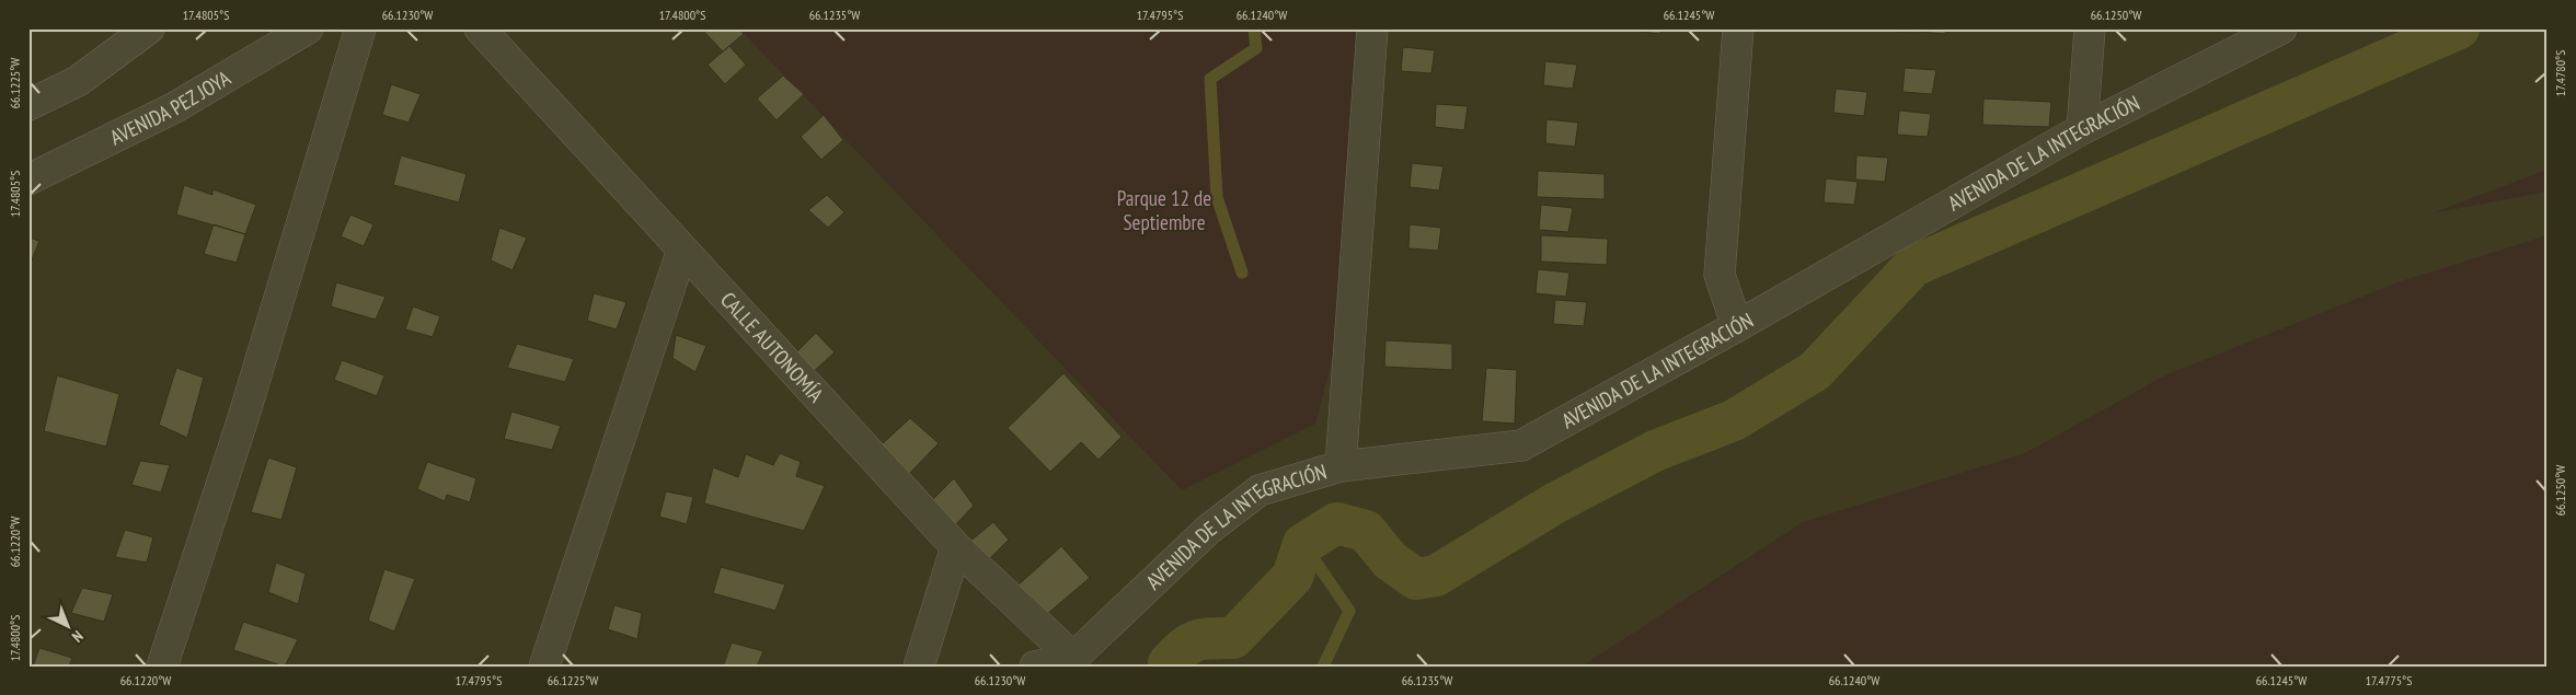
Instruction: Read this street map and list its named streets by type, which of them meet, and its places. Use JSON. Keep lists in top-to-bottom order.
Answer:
{
  "streets": {
    "street": ["AVENIDA PEZ JOYA", "AVENIDA DE LA INTEGRACIÓN", "CALLE AUTONOMÍA"]
  },
  "crossings": [
    ["AVENIDA DE LA INTEGRACIÓN", "CALLE AUTONOMÍA"]
  ],
  "parks": ["Parque 12 de Septiembre"],
  "north": "bottom right",
  "coordinates": [
    "17.4805°S",
    "66.1230°W",
    "17.4800°S",
    "66.1235°W",
    "17.4795°S",
    "66.1240°W",
    "66.1245°W",
    "66.1250°W",
    "17.4780°S",
    "66.1225°W",
    "66.1220°W",
    "17.4775°S"
  ]
}
